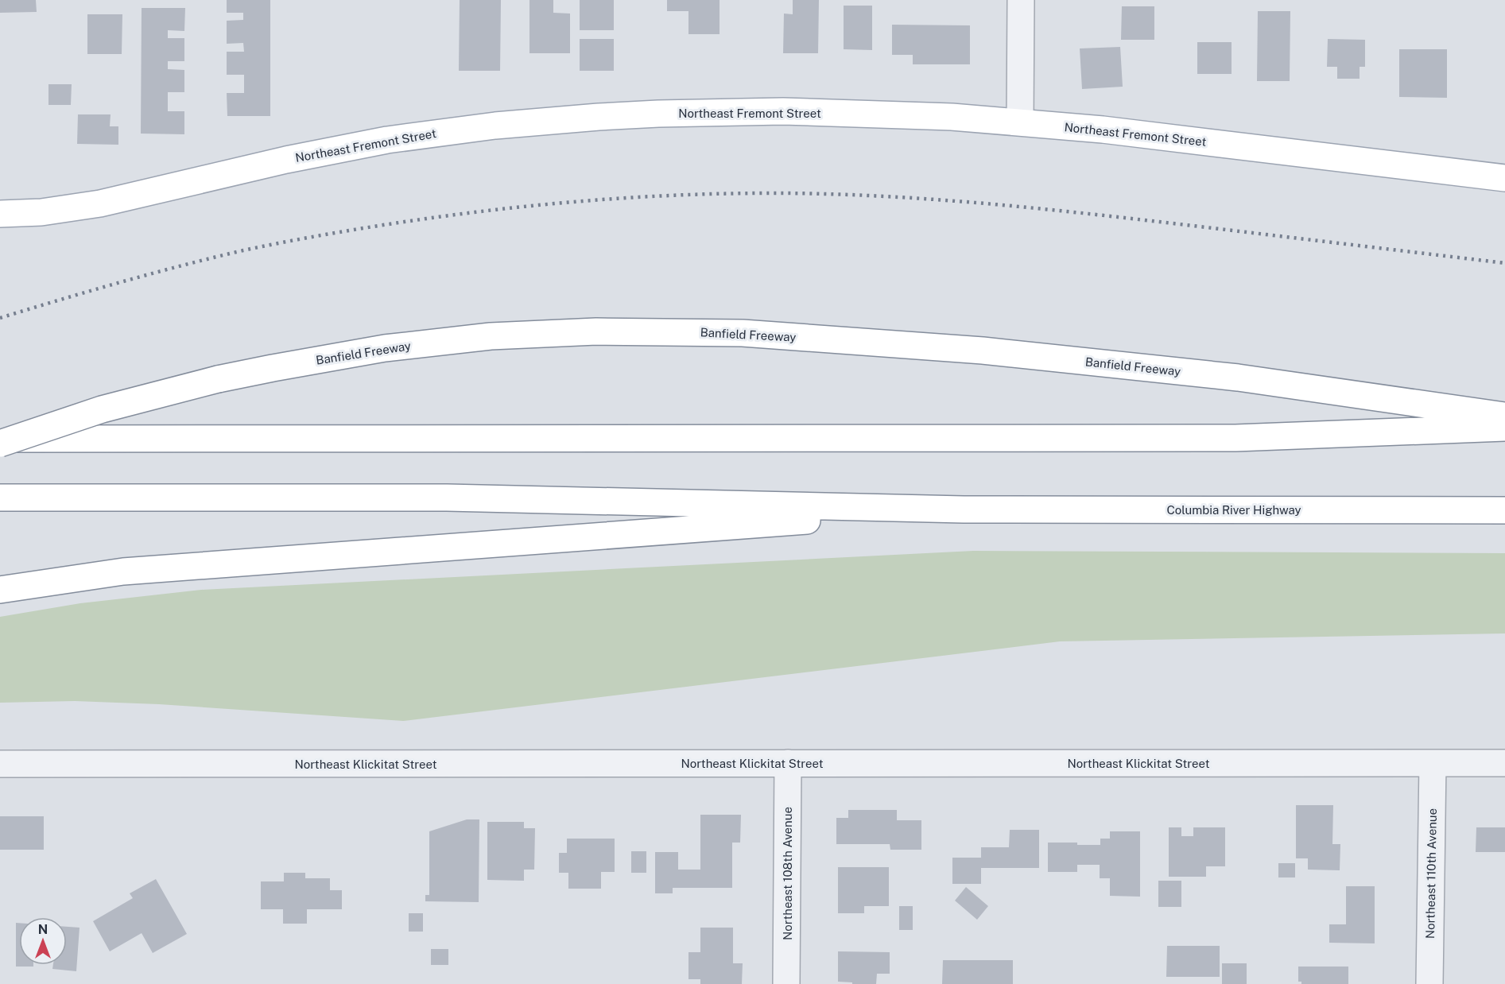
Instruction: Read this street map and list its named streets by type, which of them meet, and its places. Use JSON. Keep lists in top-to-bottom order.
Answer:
{
  "streets": {
    "main road": ["Northeast Fremont Street", "Banfield Freeway", "Columbia River Highway"],
    "street": ["Northeast Klickitat Street", "Northeast 108th Avenue", "Northeast 110th Avenue"]
  },
  "crossings": [
    ["Northeast Klickitat Street", "Northeast 108th Avenue"],
    ["Northeast Klickitat Street", "Northeast 110th Avenue"]
  ],
  "north": "top"
}
